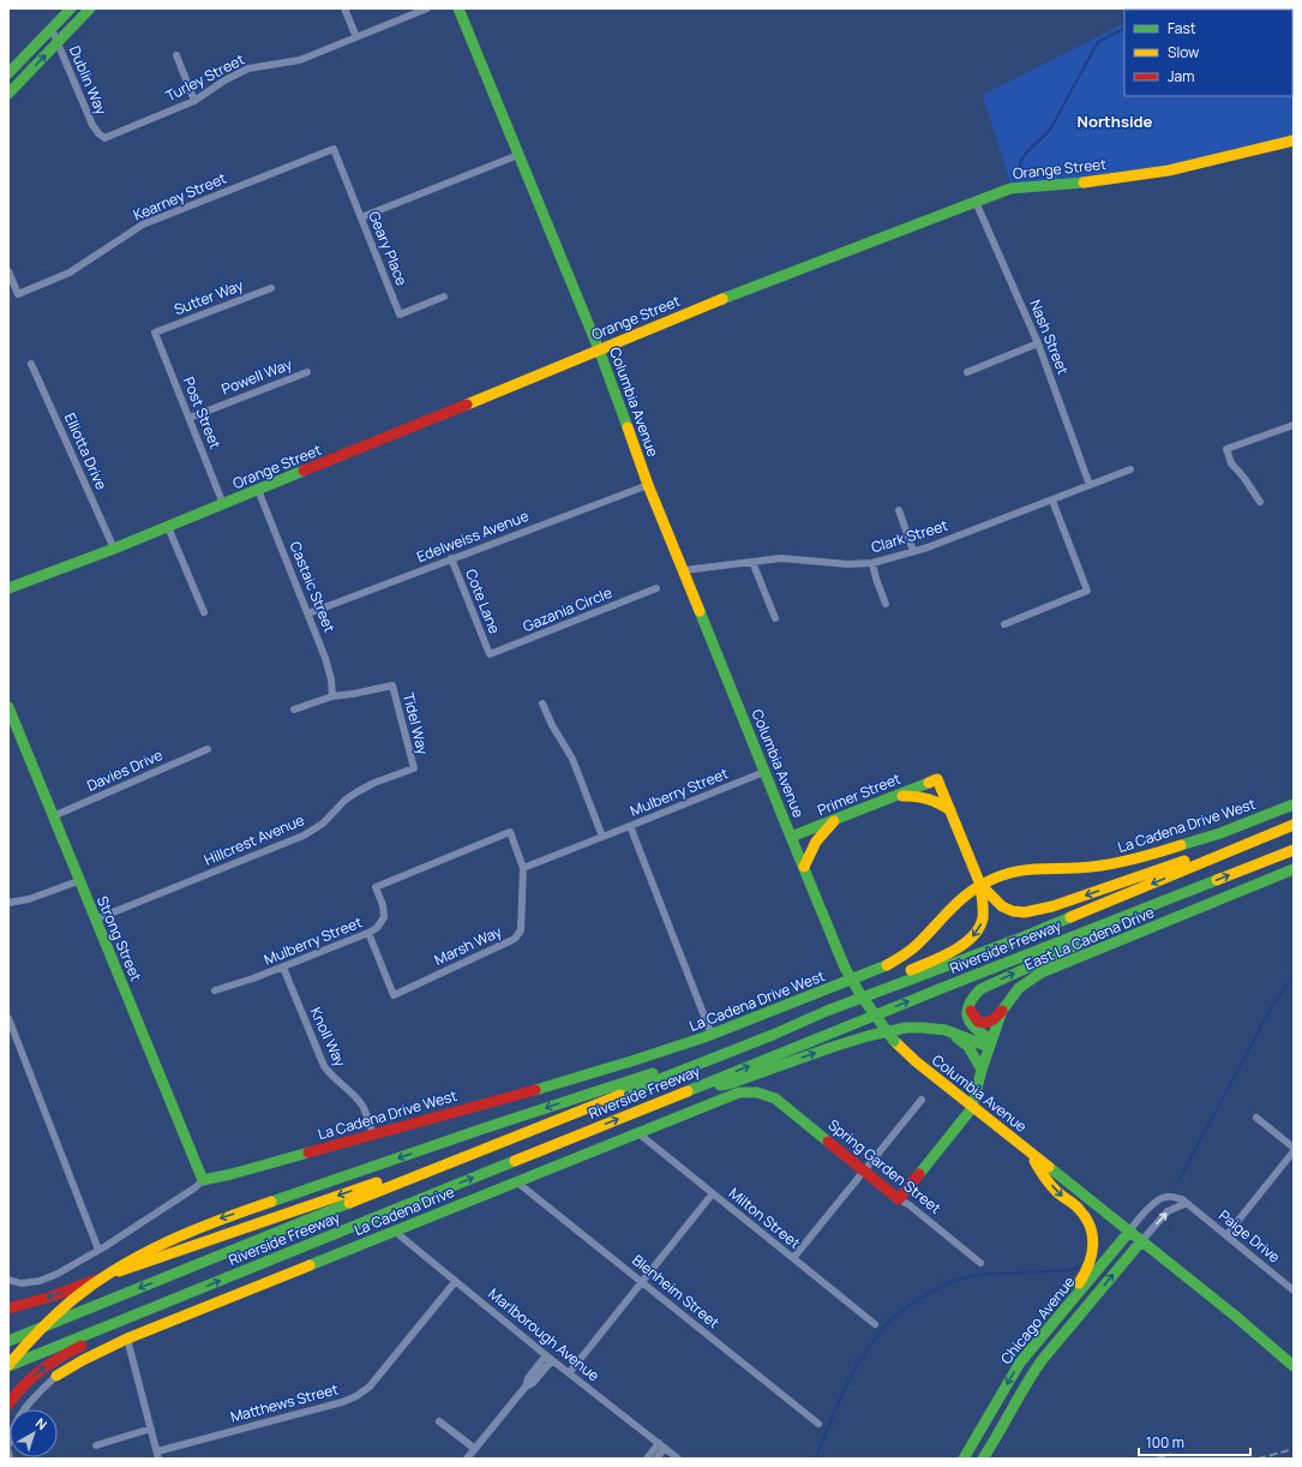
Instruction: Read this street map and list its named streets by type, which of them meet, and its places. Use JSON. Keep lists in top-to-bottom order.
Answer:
{
  "streets": {
    "main road": [
      "Orange Street",
      "Columbia Avenue",
      "Primer Street",
      "La Cadena Drive West",
      "Strong Street",
      "East La Cadena Drive",
      "Riverside Freeway",
      "Spring Garden Street",
      "La Cadena Drive",
      "Chicago Avenue"
    ],
    "street": [
      "Turley Street",
      "Dublin Way",
      "Kearney Street",
      "Geary Place",
      "Sutter Way",
      "Nash Street",
      "Powell Way",
      "Post Street",
      "Elliotta Drive",
      "Edelweiss Avenue",
      "Clark Street",
      "Castaic Street",
      "Cote Lane",
      "Gazania Circle",
      "Tidel Way",
      "Davies Drive",
      "Mulberry Street",
      "Hillcrest Avenue",
      "Marsh Way",
      "Knoll Way",
      "Milton Street",
      "Paige Drive",
      "Blenheim Street",
      "Marlborough Avenue",
      "Matthews Street"
    ]
  },
  "crossings": [
    ["Turley Street", "Dublin Way"],
    ["Orange Street", "Nash Street"],
    ["Orange Street", "Columbia Avenue"],
    ["Orange Street", "Post Street"],
    ["Orange Street", "Elliotta Drive"],
    ["Orange Street", "Castaic Street"],
    ["Kearney Street", "Geary Place"],
    ["Sutter Way", "Post Street"],
    ["Nash Street", "Clark Street"],
    ["Powell Way", "Post Street"],
    ["Columbia Avenue", "Edelweiss Avenue"],
    ["Columbia Avenue", "Clark Street"],
    ["Columbia Avenue", "Mulberry Street"],
    ["Columbia Avenue", "Primer Street"],
    ["Columbia Avenue", "East La Cadena Drive"],
    ["Columbia Avenue", "Paige Drive"],
    ["Columbia Avenue", "Chicago Avenue"],
    ["Edelweiss Avenue", "Castaic Street"],
    ["Edelweiss Avenue", "Cote Lane"],
    ["Castaic Street", "Tidel Way"],
    ["Cote Lane", "Gazania Circle"],
    ["Tidel Way", "Hillcrest Avenue"],
    ["Davies Drive", "Strong Street"],
    ["Mulberry Street", "Marsh Way"],
    ["Mulberry Street", "Knoll Way"],
    ["La Cadena Drive West", "Strong Street"],
    ["La Cadena Drive West", "Knoll Way"],
    ["Hillcrest Avenue", "Strong Street"],
    ["Spring Garden Street", "La Cadena Drive"],
    ["La Cadena Drive", "Milton Street"],
    ["La Cadena Drive", "Blenheim Street"],
    ["La Cadena Drive", "Marlborough Avenue"],
    ["Paige Drive", "Chicago Avenue"],
    ["Marlborough Avenue", "Matthews Street"]
  ],
  "districts": ["Northside"],
  "legend": ["Fast", "Slow", "Jam"],
  "scale_bar": "100 m",
  "north": "top right"
}
